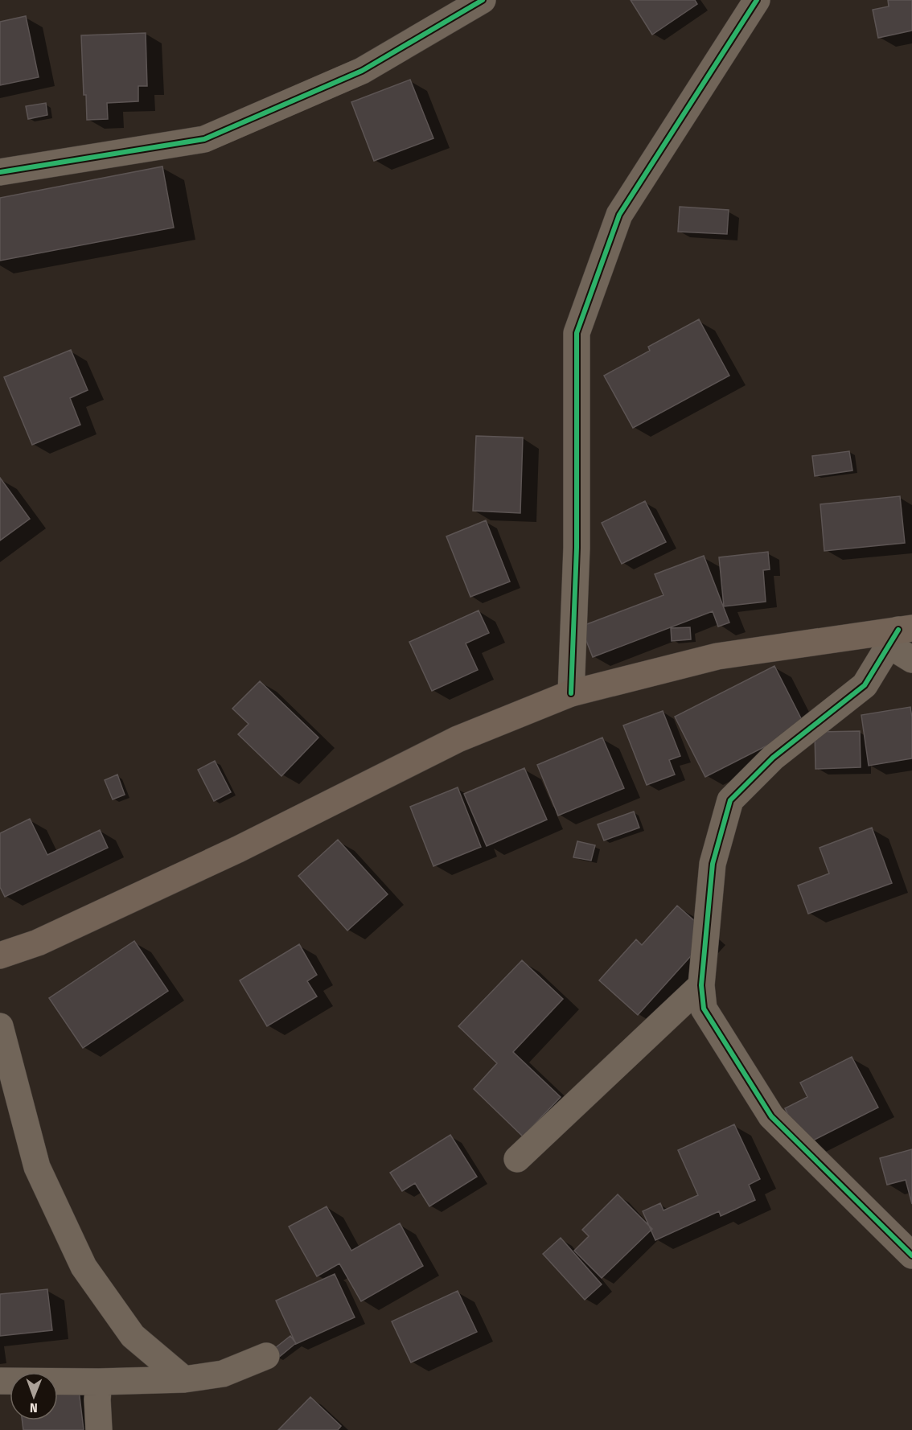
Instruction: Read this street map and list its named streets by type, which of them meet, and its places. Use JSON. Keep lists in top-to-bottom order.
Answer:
{
  "north": "bottom"
}
